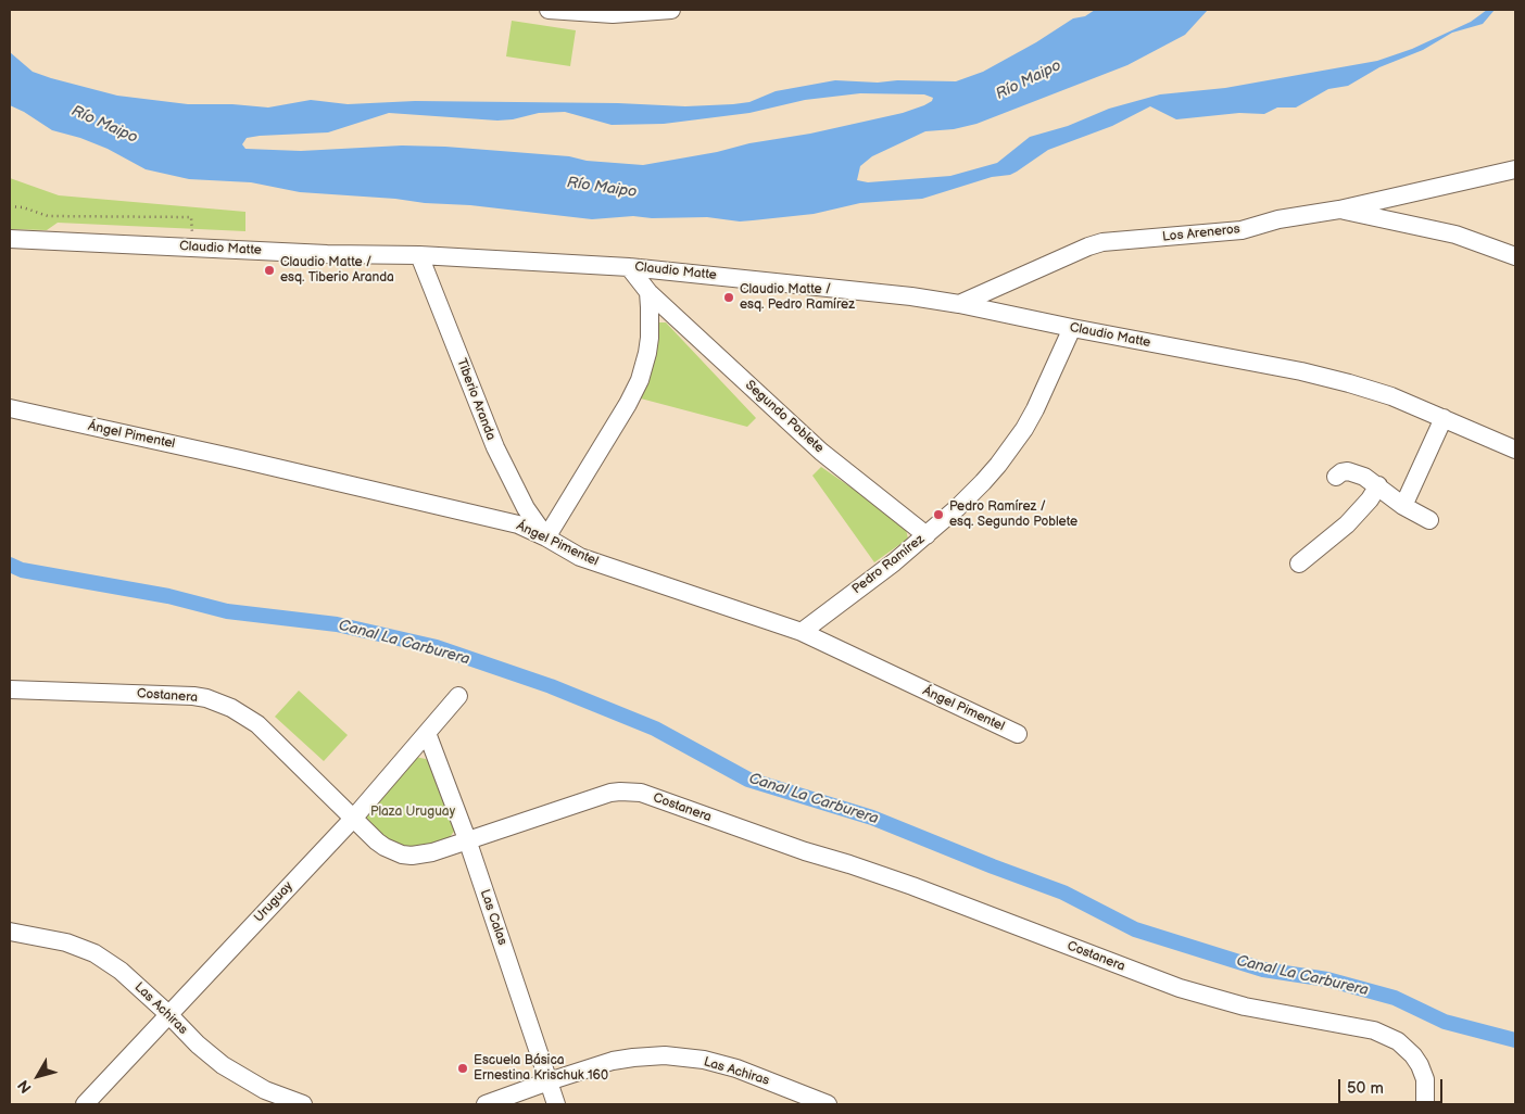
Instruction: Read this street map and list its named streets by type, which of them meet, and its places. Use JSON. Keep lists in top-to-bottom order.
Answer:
{
  "streets": {
    "street": [
      "Los Areneros",
      "Claudio Matte",
      "Tiberio Aranda",
      "Segundo Poblete",
      "Ángel Pimentel",
      "Pedro Ramírez",
      "Costanera",
      "Uruguay",
      "Las Calas",
      "Las Achiras"
    ]
  },
  "crossings": [
    ["Los Areneros", "Claudio Matte"],
    ["Claudio Matte", "Tiberio Aranda"],
    ["Claudio Matte", "Segundo Poblete"],
    ["Claudio Matte", "Pedro Ramírez"],
    ["Tiberio Aranda", "Ángel Pimentel"],
    ["Segundo Poblete", "Pedro Ramírez"],
    ["Ángel Pimentel", "Pedro Ramírez"],
    ["Costanera", "Uruguay"],
    ["Costanera", "Las Calas"],
    ["Uruguay", "Las Calas"],
    ["Uruguay", "Las Achiras"],
    ["Las Calas", "Las Achiras"]
  ],
  "water": ["Río Maipo", "Canal La Carburera"],
  "parks": ["Plaza Uruguay"],
  "places": [
    "Claudio Matte / esq. Tiberio Aranda",
    "Claudio Matte / esq. Pedro Ramírez",
    "Pedro Ramírez / esq. Segundo Poblete",
    "Escuela Básica Ernestina Krischuk 160"
  ],
  "scale_bar": "50 m",
  "north": "bottom left"
}
